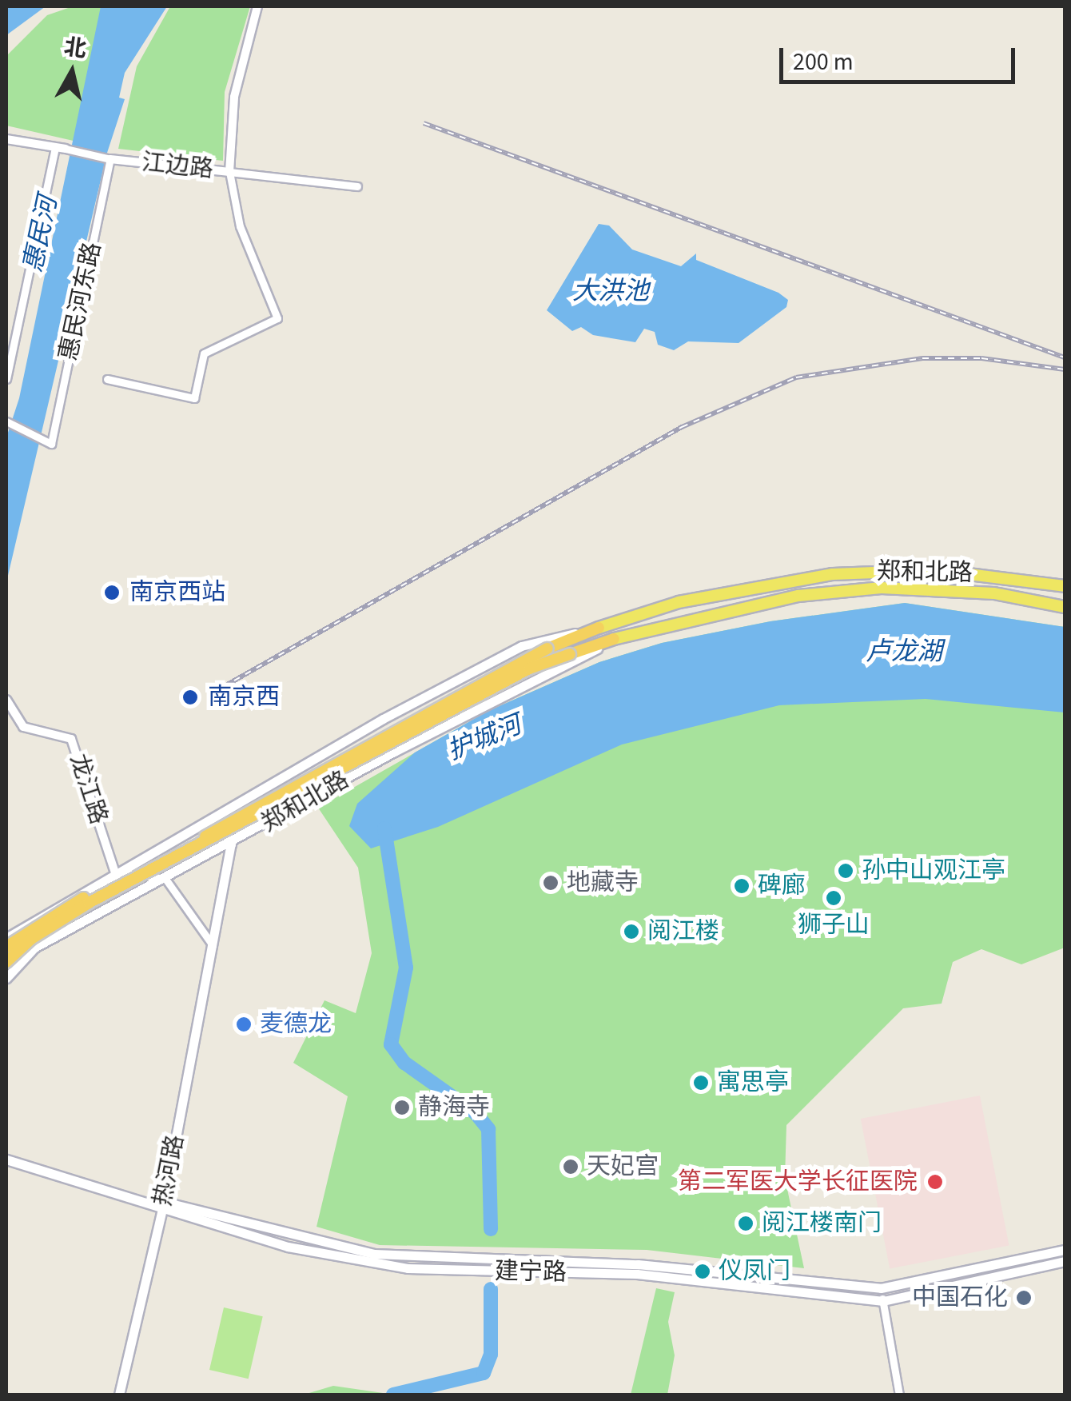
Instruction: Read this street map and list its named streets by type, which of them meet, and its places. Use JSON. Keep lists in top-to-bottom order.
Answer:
{
  "streets": {
    "highway": ["郑和北路"],
    "main road": ["热河路", "建宁路"],
    "street": ["江边路", "惠民河东路", "龙江路"]
  },
  "crossings": [
    ["江边路", "惠民河东路"],
    ["郑和北路", "龙江路"],
    ["郑和北路", "热河路"],
    ["热河路", "建宁路"]
  ],
  "water": [
    "惠民河",
    "大洪池",
    "卢龙湖",
    "护城河"
  ],
  "places": [
    "南京西站",
    "南京西",
    "孙中山观江亭",
    "地藏寺",
    "碑廊",
    "狮子山",
    "阅江楼",
    "麦德龙",
    "寓思亭",
    "静海寺",
    "天妃宫",
    "第二军医大学长征医院",
    "阅江楼南门",
    "仪凤门",
    "中国石化"
  ],
  "scale_bar": "200 m",
  "north": "top"
}
